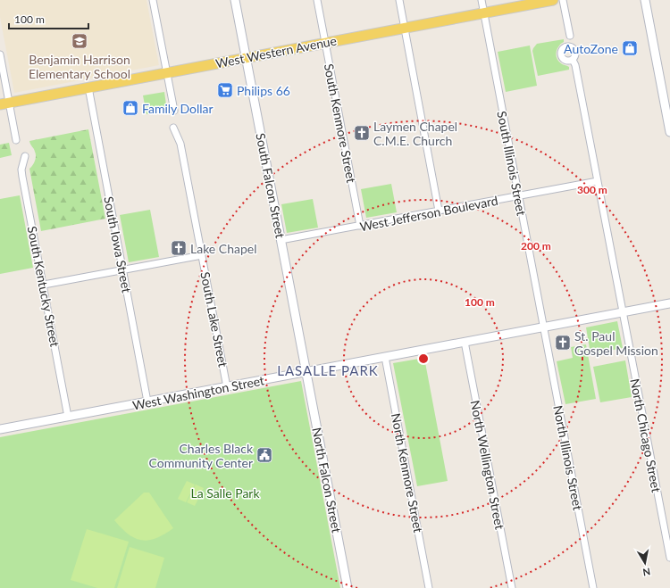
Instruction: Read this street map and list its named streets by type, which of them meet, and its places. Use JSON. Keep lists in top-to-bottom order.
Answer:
{
  "streets": {
    "main road": ["West Western Avenue"],
    "street": [
      "South Kenmore Street",
      "South Illinois Street",
      "South Falcon Street",
      "West Jefferson Boulevard",
      "South Iowa Street",
      "South Kentucky Street",
      "South Lake Street",
      "West Washington Street",
      "North Chicago Street",
      "North Illinois Street",
      "North Wellington Street",
      "North Kenmore Street",
      "North Falcon Street"
    ]
  },
  "crossings": [
    ["West Western Avenue", "South Kenmore Street"],
    ["West Western Avenue", "South Illinois Street"],
    ["West Western Avenue", "South Falcon Street"],
    ["West Western Avenue", "South Iowa Street"],
    ["South Kenmore Street", "West Jefferson Boulevard"],
    ["South Illinois Street", "West Jefferson Boulevard"],
    ["South Illinois Street", "West Washington Street"],
    ["South Illinois Street", "North Illinois Street"],
    ["South Falcon Street", "West Jefferson Boulevard"],
    ["South Falcon Street", "West Washington Street"],
    ["South Falcon Street", "North Falcon Street"],
    ["West Jefferson Boulevard", "North Chicago Street"],
    ["South Iowa Street", "West Washington Street"],
    ["South Kentucky Street", "West Washington Street"],
    ["South Lake Street", "West Washington Street"],
    ["West Washington Street", "North Chicago Street"],
    ["West Washington Street", "North Illinois Street"],
    ["West Washington Street", "North Wellington Street"],
    ["West Washington Street", "North Kenmore Street"],
    ["West Washington Street", "North Falcon Street"]
  ],
  "districts": ["LASALLE PARK"],
  "parks": ["La Salle Park"],
  "places": {
    "school or university": ["Benjamin Harrison Elementary School"],
    "shop": ["AutoZone", "Family Dollar"],
    "supermarket": ["Philips 66"],
    "church": ["Laymen Chapel C.M.E. Church", "Lake Chapel", "St. Paul Gospel Mission"],
    "public building": ["Charles Black Community Center"]
  },
  "scale_bar": "100 m",
  "north": "bottom",
  "rings": ["300 m", "200 m", "100 m"]
}
